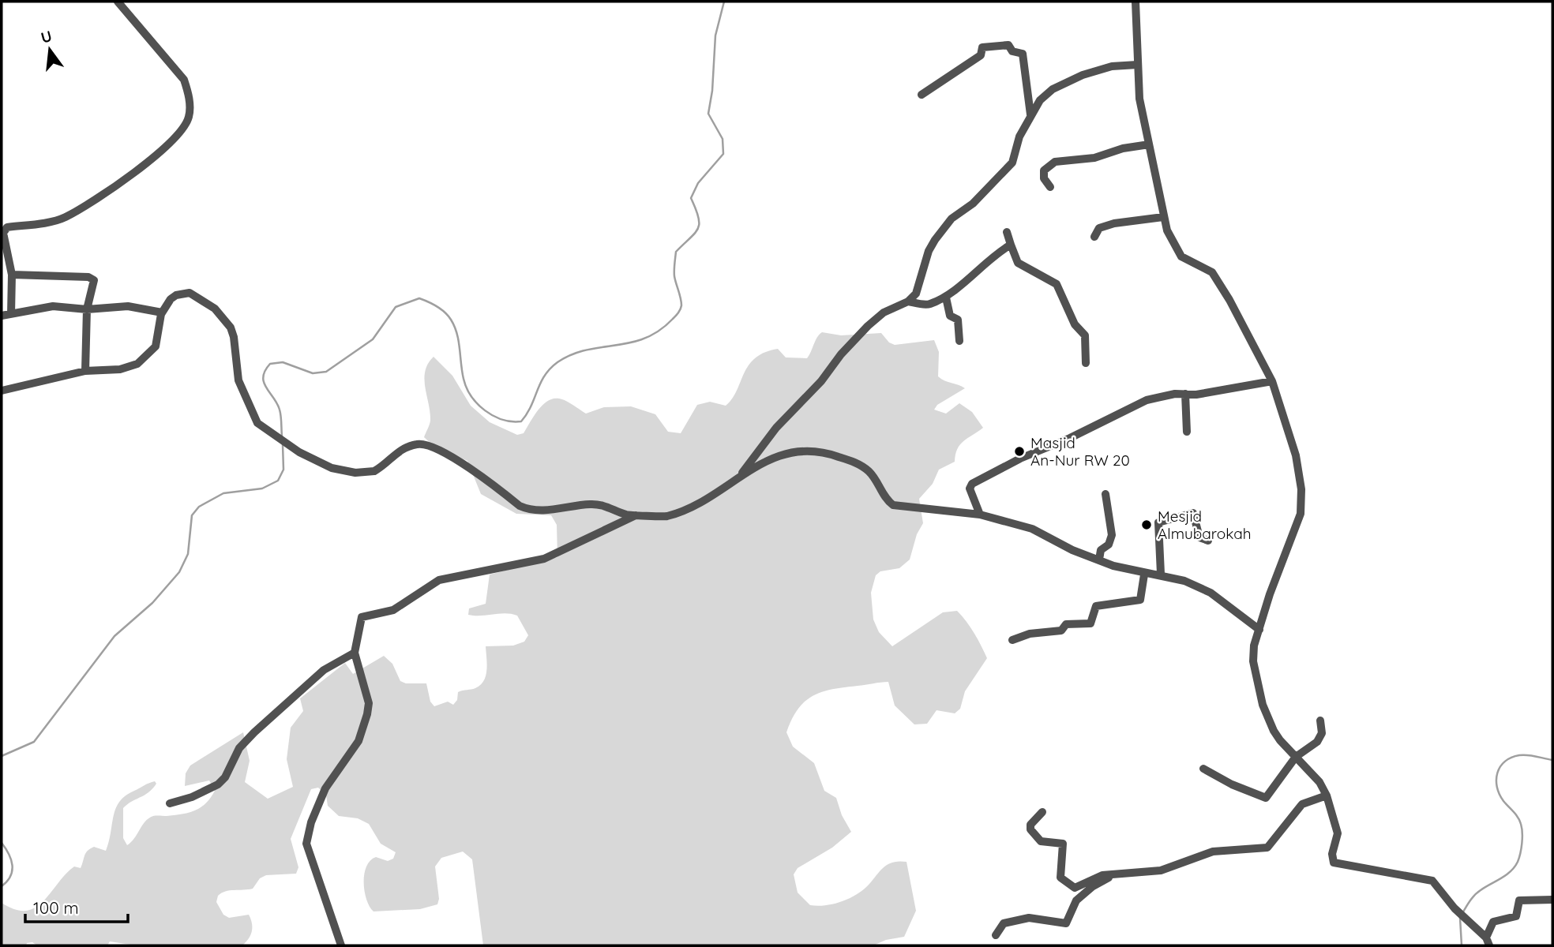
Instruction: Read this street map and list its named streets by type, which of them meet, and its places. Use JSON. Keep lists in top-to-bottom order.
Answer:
{
  "places": ["Masjid An-Nur RW 20", "Mesjid Almubarokah"],
  "scale_bar": "100 m",
  "north": "top"
}
